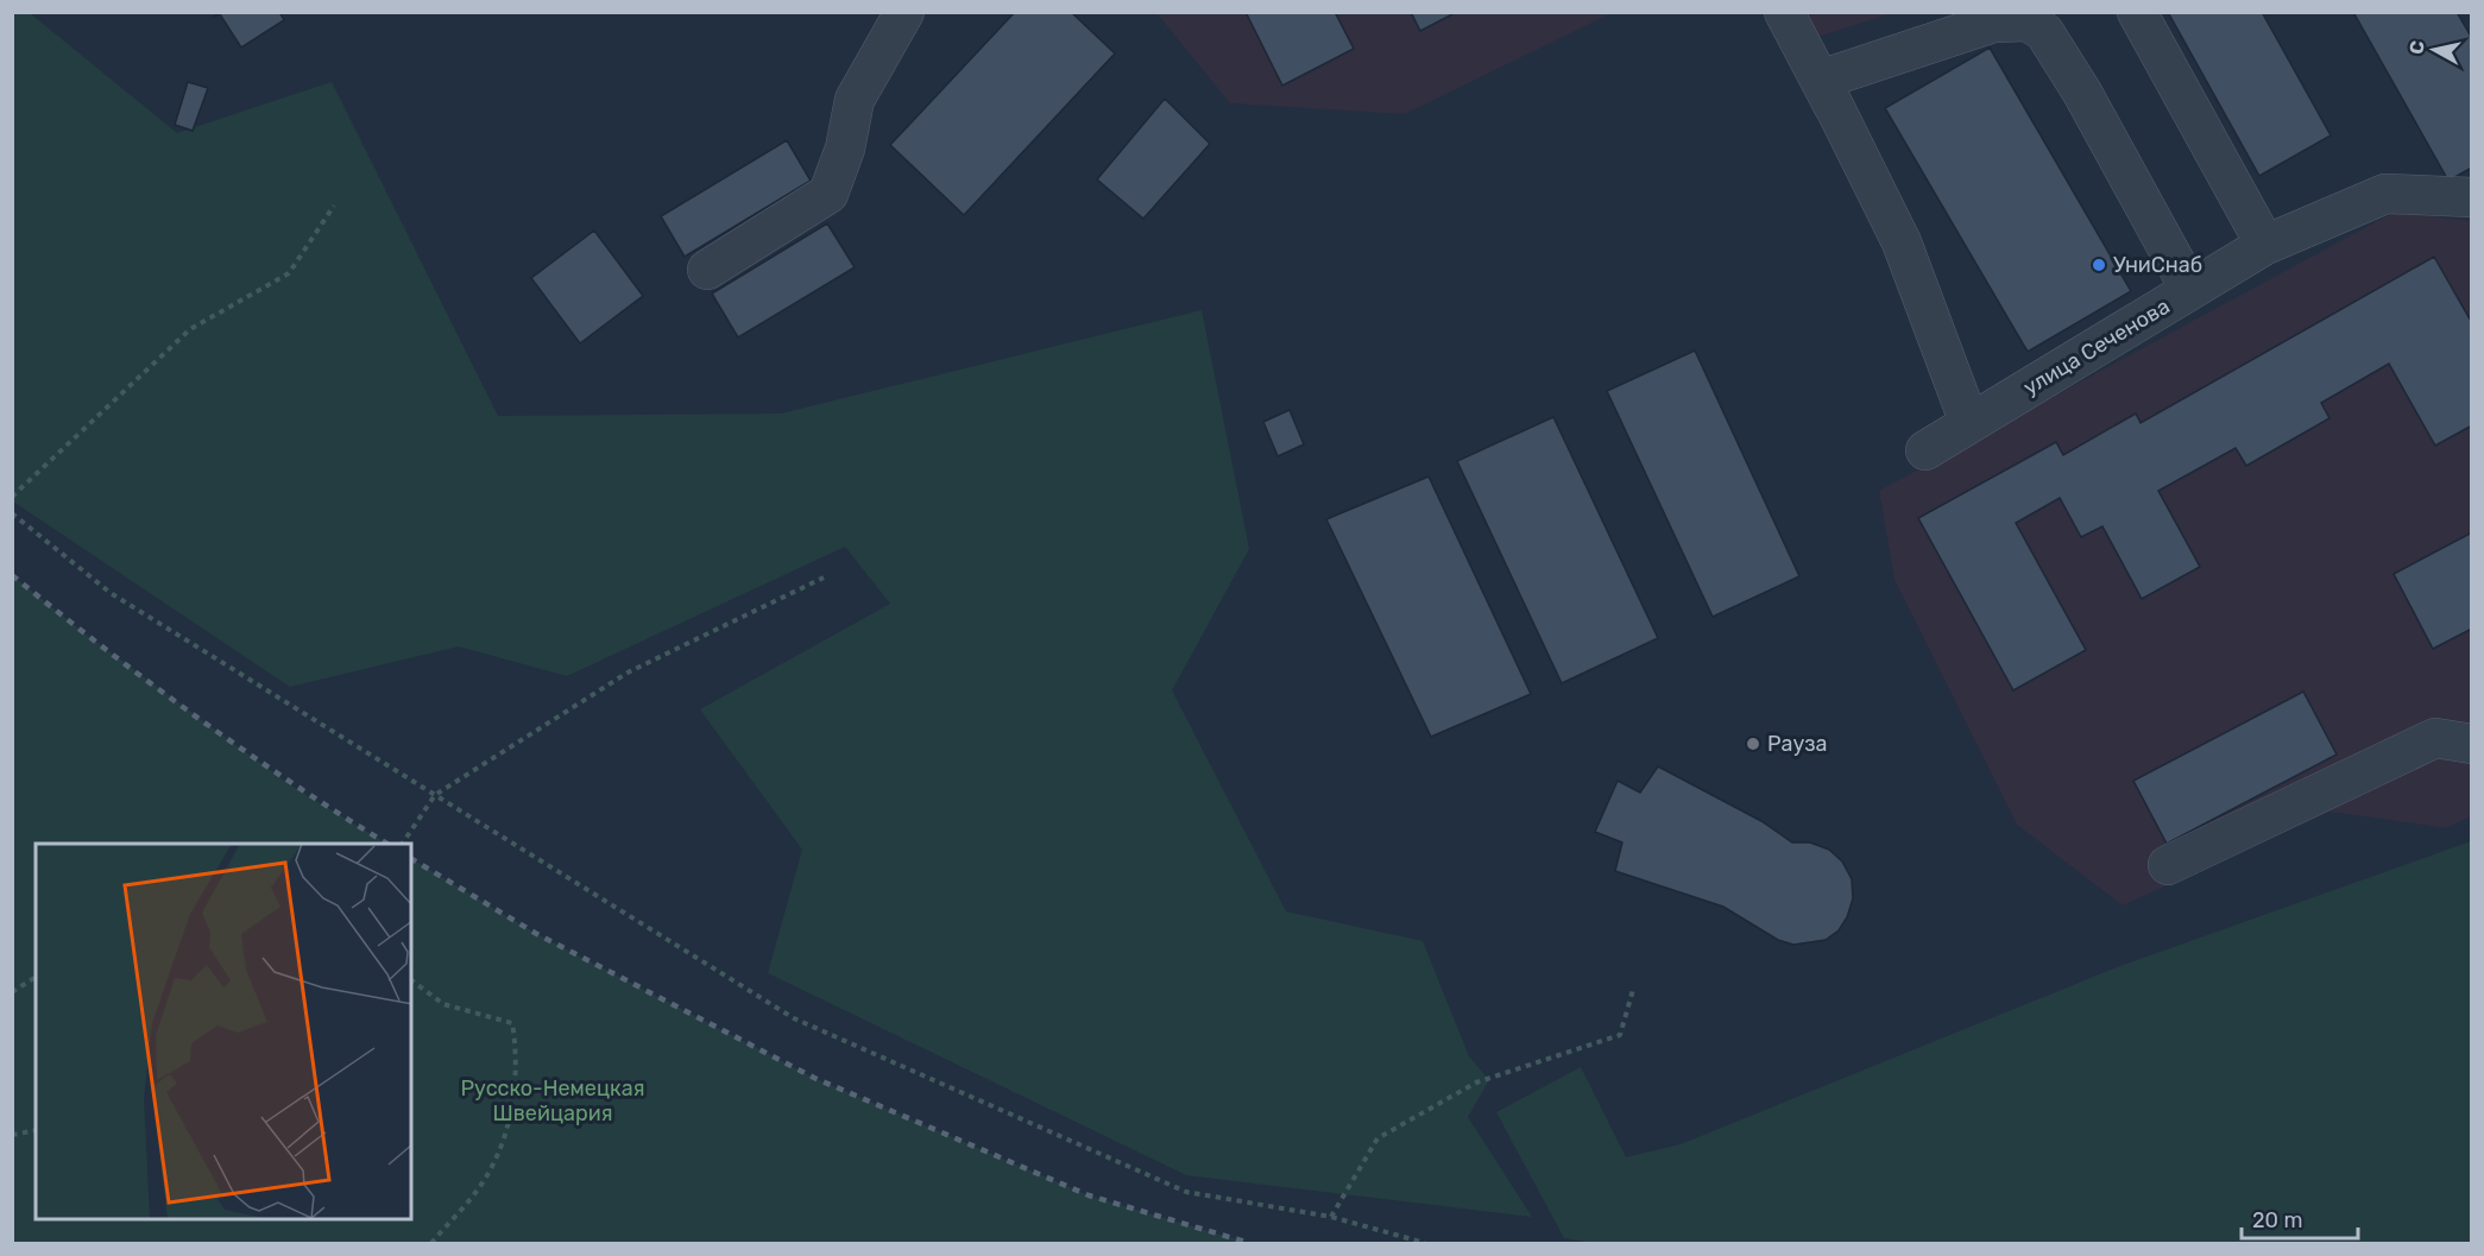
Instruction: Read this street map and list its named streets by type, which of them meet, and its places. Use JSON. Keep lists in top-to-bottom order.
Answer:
{
  "streets": {
    "street": ["улица Сеченова"]
  },
  "parks": ["Русско-Немецкая Швейцария"],
  "places": ["УниСнаб", "Рауза"],
  "scale_bar": "20 m",
  "north": "left"
}
